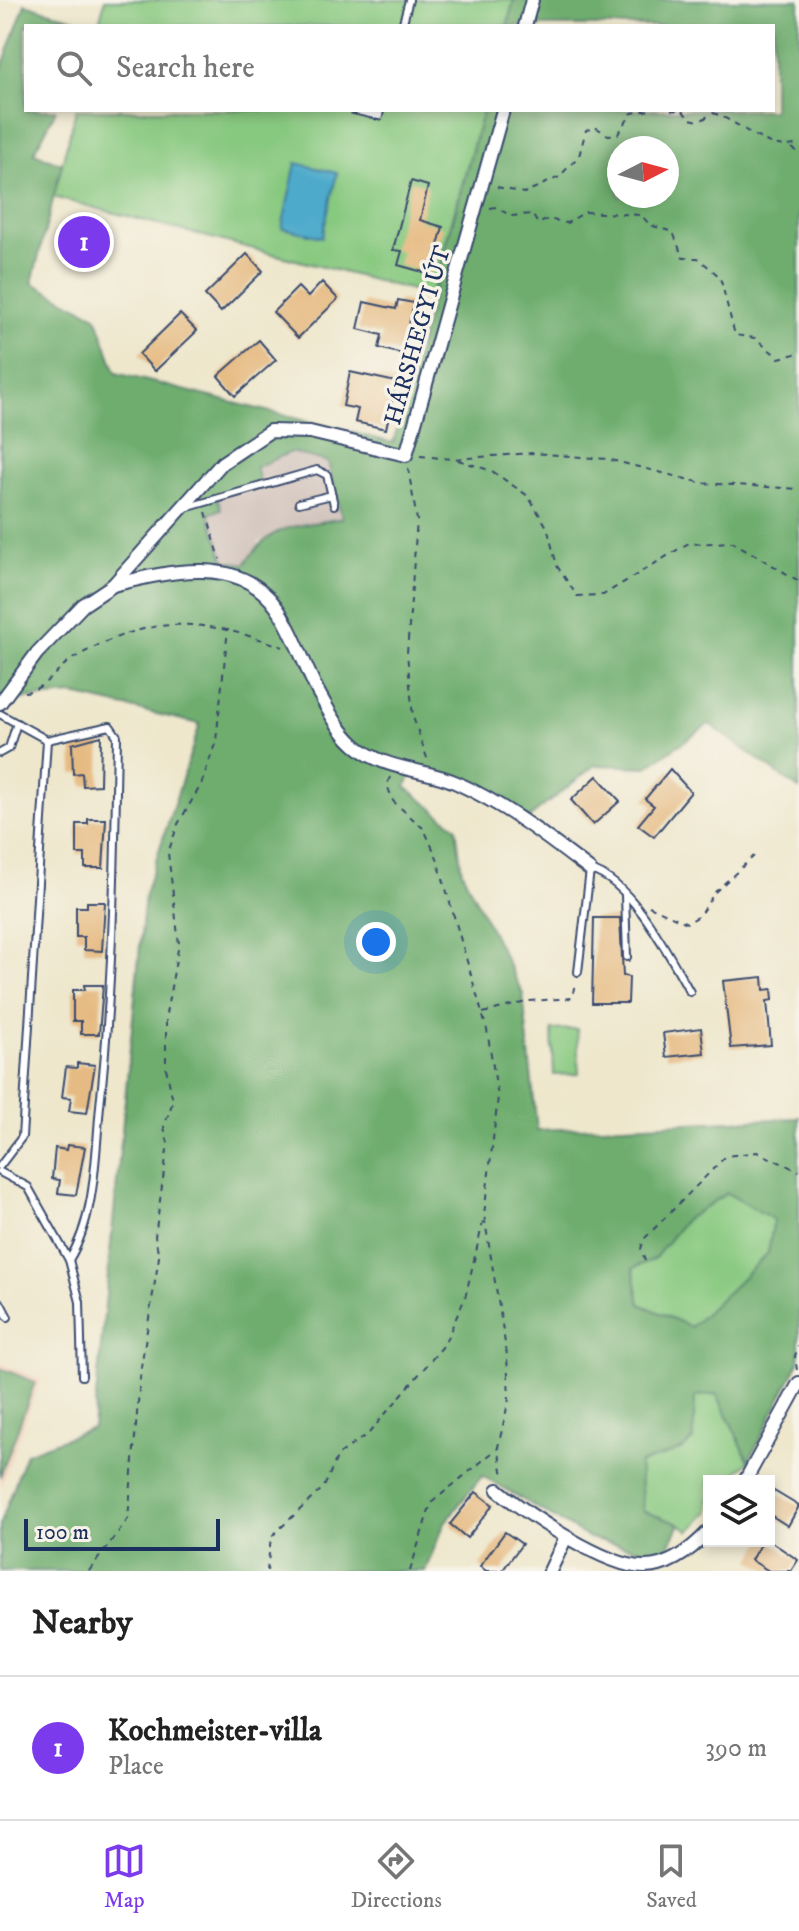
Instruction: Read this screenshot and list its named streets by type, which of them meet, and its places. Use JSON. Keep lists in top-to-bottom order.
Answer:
{
  "streets": {
    "street": ["HÁRSHEGYI ÚT"]
  },
  "scale_bar": "100 m",
  "north": "right",
  "page": {
    "search": "Search here",
    "pins": "1",
    "scale": "100 m",
    "heading": "Nearby",
    "list": [
      {
        "mark": "1",
        "name": "Kochmeister-villa",
        "note": "Place",
        "value": "390 m"
      }
    ],
    "nav": ["Map", "Directions", "Saved"]
  }
}
